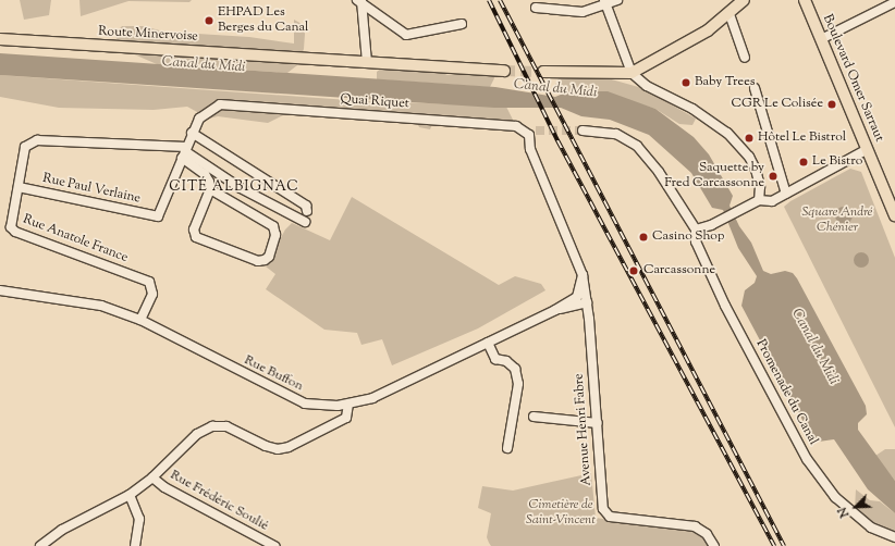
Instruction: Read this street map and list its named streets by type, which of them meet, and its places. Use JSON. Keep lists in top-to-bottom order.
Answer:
{
  "streets": {
    "main road": ["Route Minervoise", "Boulevard Omer Sarraut"],
    "street": [
      "Quai Riquet",
      "Rue Paul Verlaine",
      "Rue Anatole France",
      "Rue Buffon",
      "Promenade du Canal",
      "Avenue Henri Fabre",
      "Rue Frédéric Soulié"
    ]
  },
  "crossings": [
    ["Quai Riquet", "Rue Buffon"],
    ["Rue Paul Verlaine", "Rue Anatole France"],
    ["Rue Anatole France", "Rue Buffon"],
    ["Rue Buffon", "Avenue Henri Fabre"]
  ],
  "districts": ["CITÉ ALBIGNAC"],
  "water": ["Canal du Midi"],
  "parks": ["Square André Chénier", "Cimetière de Saint-Vincent"],
  "places": [
    "EHPAD Les Berges du Canal",
    "Baby Trees",
    "CGR Le Colisée",
    "Hôtel Le Bistrol",
    "Le Bistro",
    "Saquette by Fred Carcassonne",
    "Casino Shop",
    "Carcassonne"
  ],
  "north": "bottom left"
}
